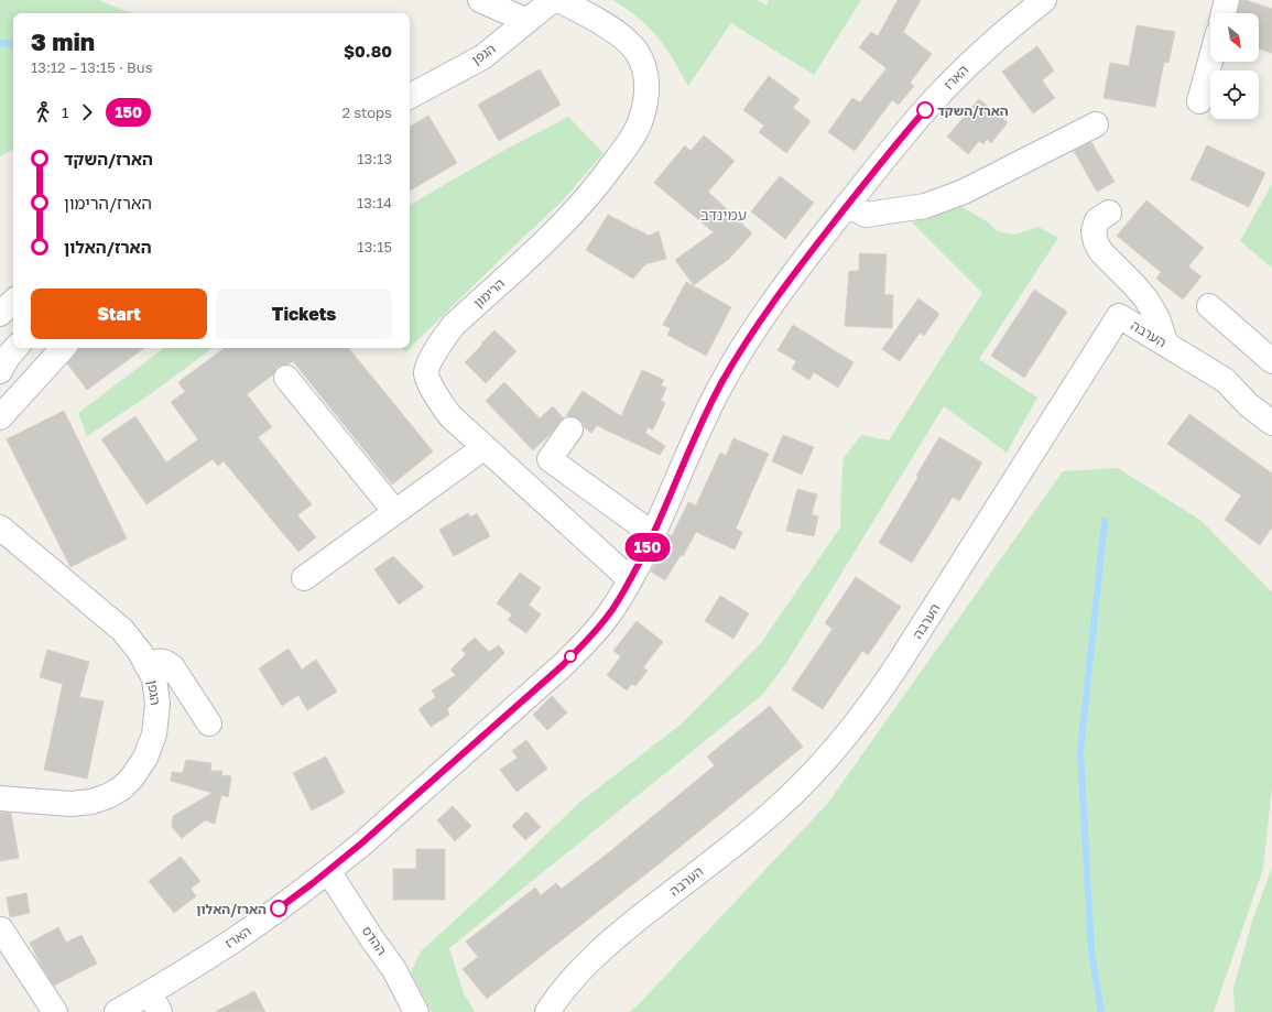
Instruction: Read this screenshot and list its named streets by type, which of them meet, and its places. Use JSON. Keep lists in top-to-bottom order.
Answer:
{
  "streets": {
    "street": [
      "הגפן",
      "הארז",
      "הרימון",
      "הערבה",
      "ההדס"
    ]
  },
  "crossings": [
    ["הארז", "הרימון"],
    ["הארז", "ההדס"]
  ],
  "districts": ["עמינדב"],
  "places": ["הארז/השקד", "הארז/האלון"],
  "lines": ["bus line 150"],
  "north": "bottom right",
  "page": {
    "on_map": "150",
    "heading": ["3 min", "13:12 – 13:15 · Bus", "$0.80"],
    "legs": ["1", "150", "2 stops"],
    "list": [
      {
        "name": "הארז/השקד",
        "value": "13:13"
      },
      {
        "name": "הארז/הרימון",
        "value": "13:14"
      },
      {
        "name": "הארז/האלון",
        "value": "13:15"
      }
    ],
    "buttons": ["Start", "Tickets"]
  }
}
